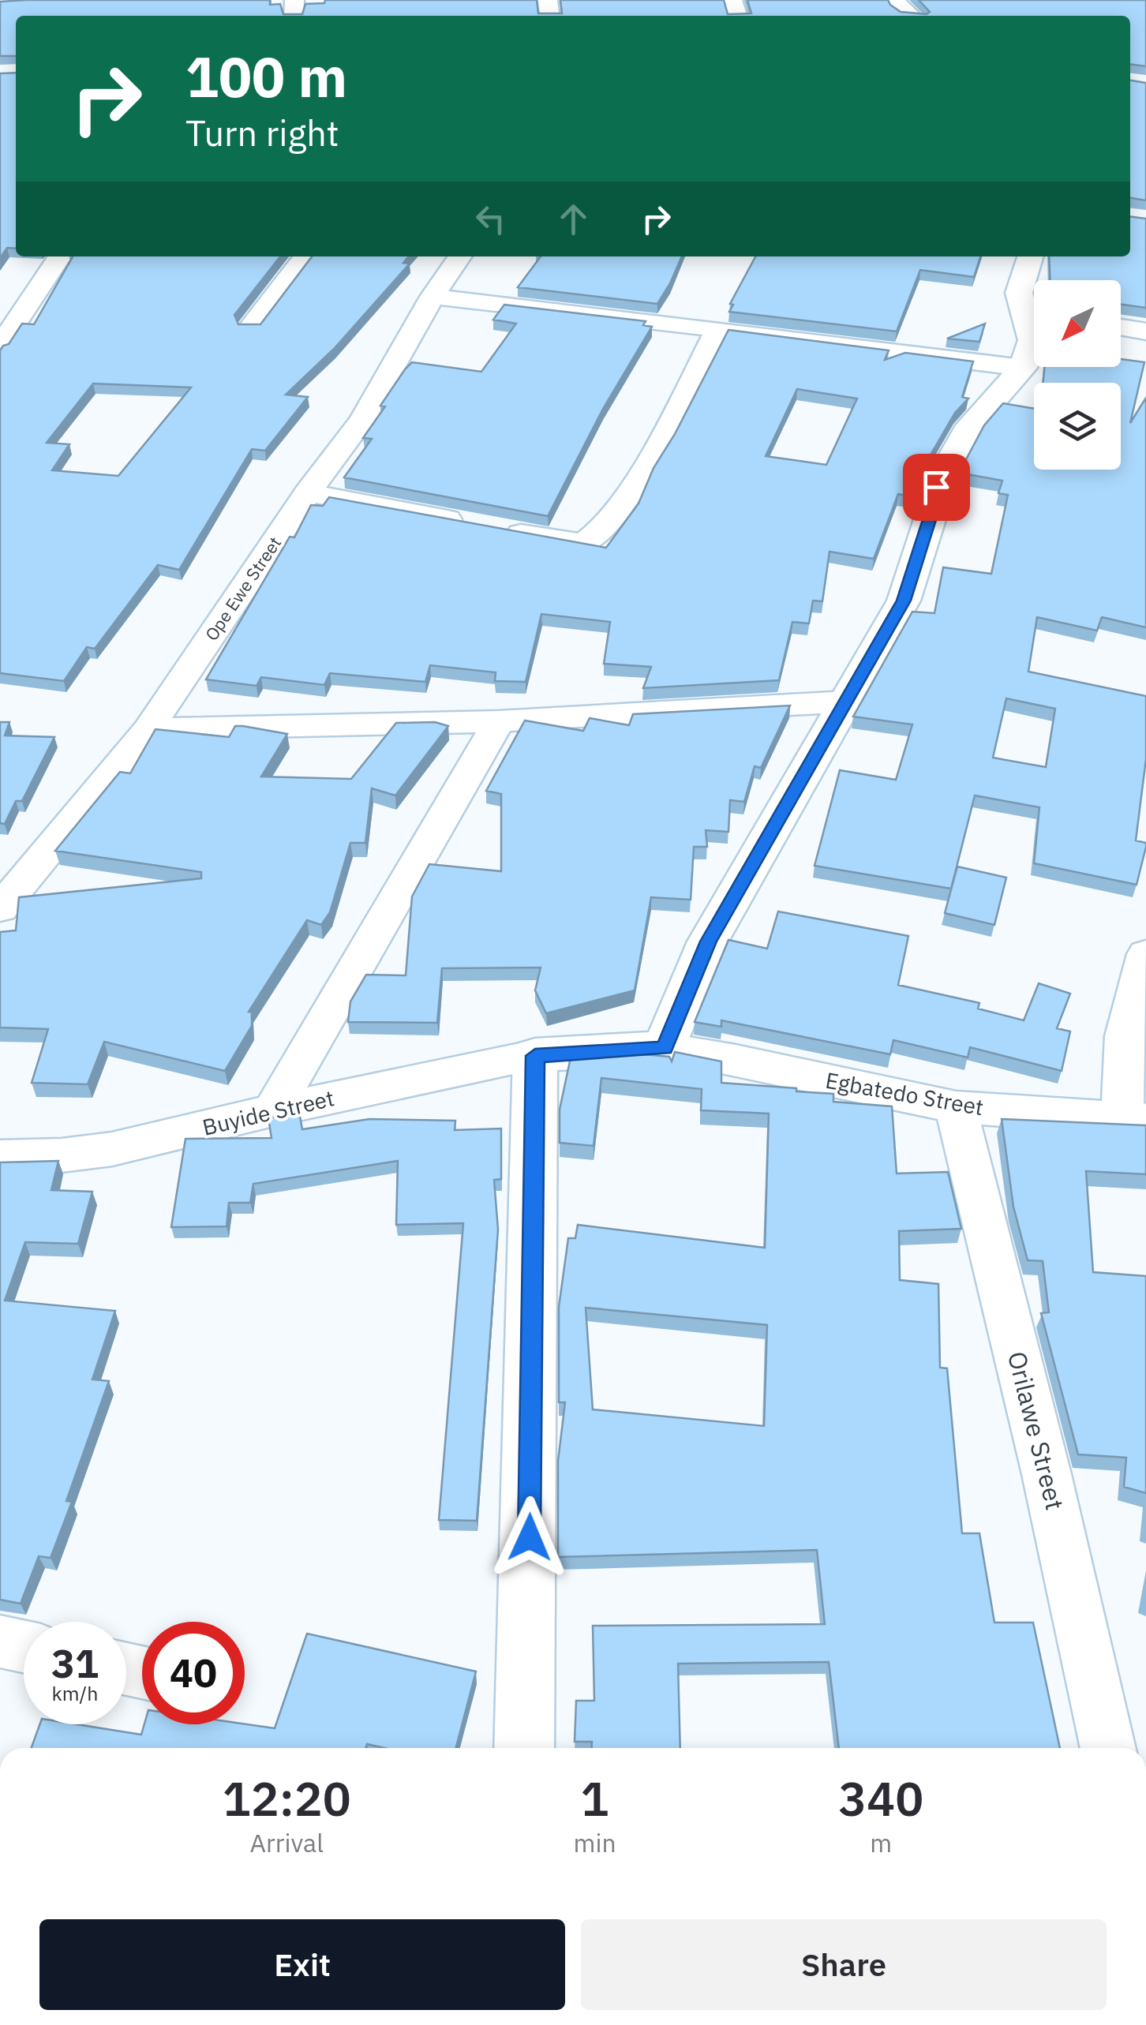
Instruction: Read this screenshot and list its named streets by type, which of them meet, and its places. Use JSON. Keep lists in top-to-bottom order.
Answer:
{
  "streets": {
    "street": [
      "Ope Ewe Street",
      "Egbatedo Street",
      "Buyide Street",
      "Orilawe Street"
    ]
  },
  "crossings": [
    ["Egbatedo Street", "Orilawe Street"]
  ],
  "north": "bottom left",
  "page": {
    "turn": ["100 m", "Turn right"],
    "speed": "31 km/h",
    "limit": "40",
    "eta": [
      "12:20",
      "Arrival",
      "1",
      "min",
      "340",
      "m"
    ],
    "buttons": ["Exit", "Share"]
  }
}
